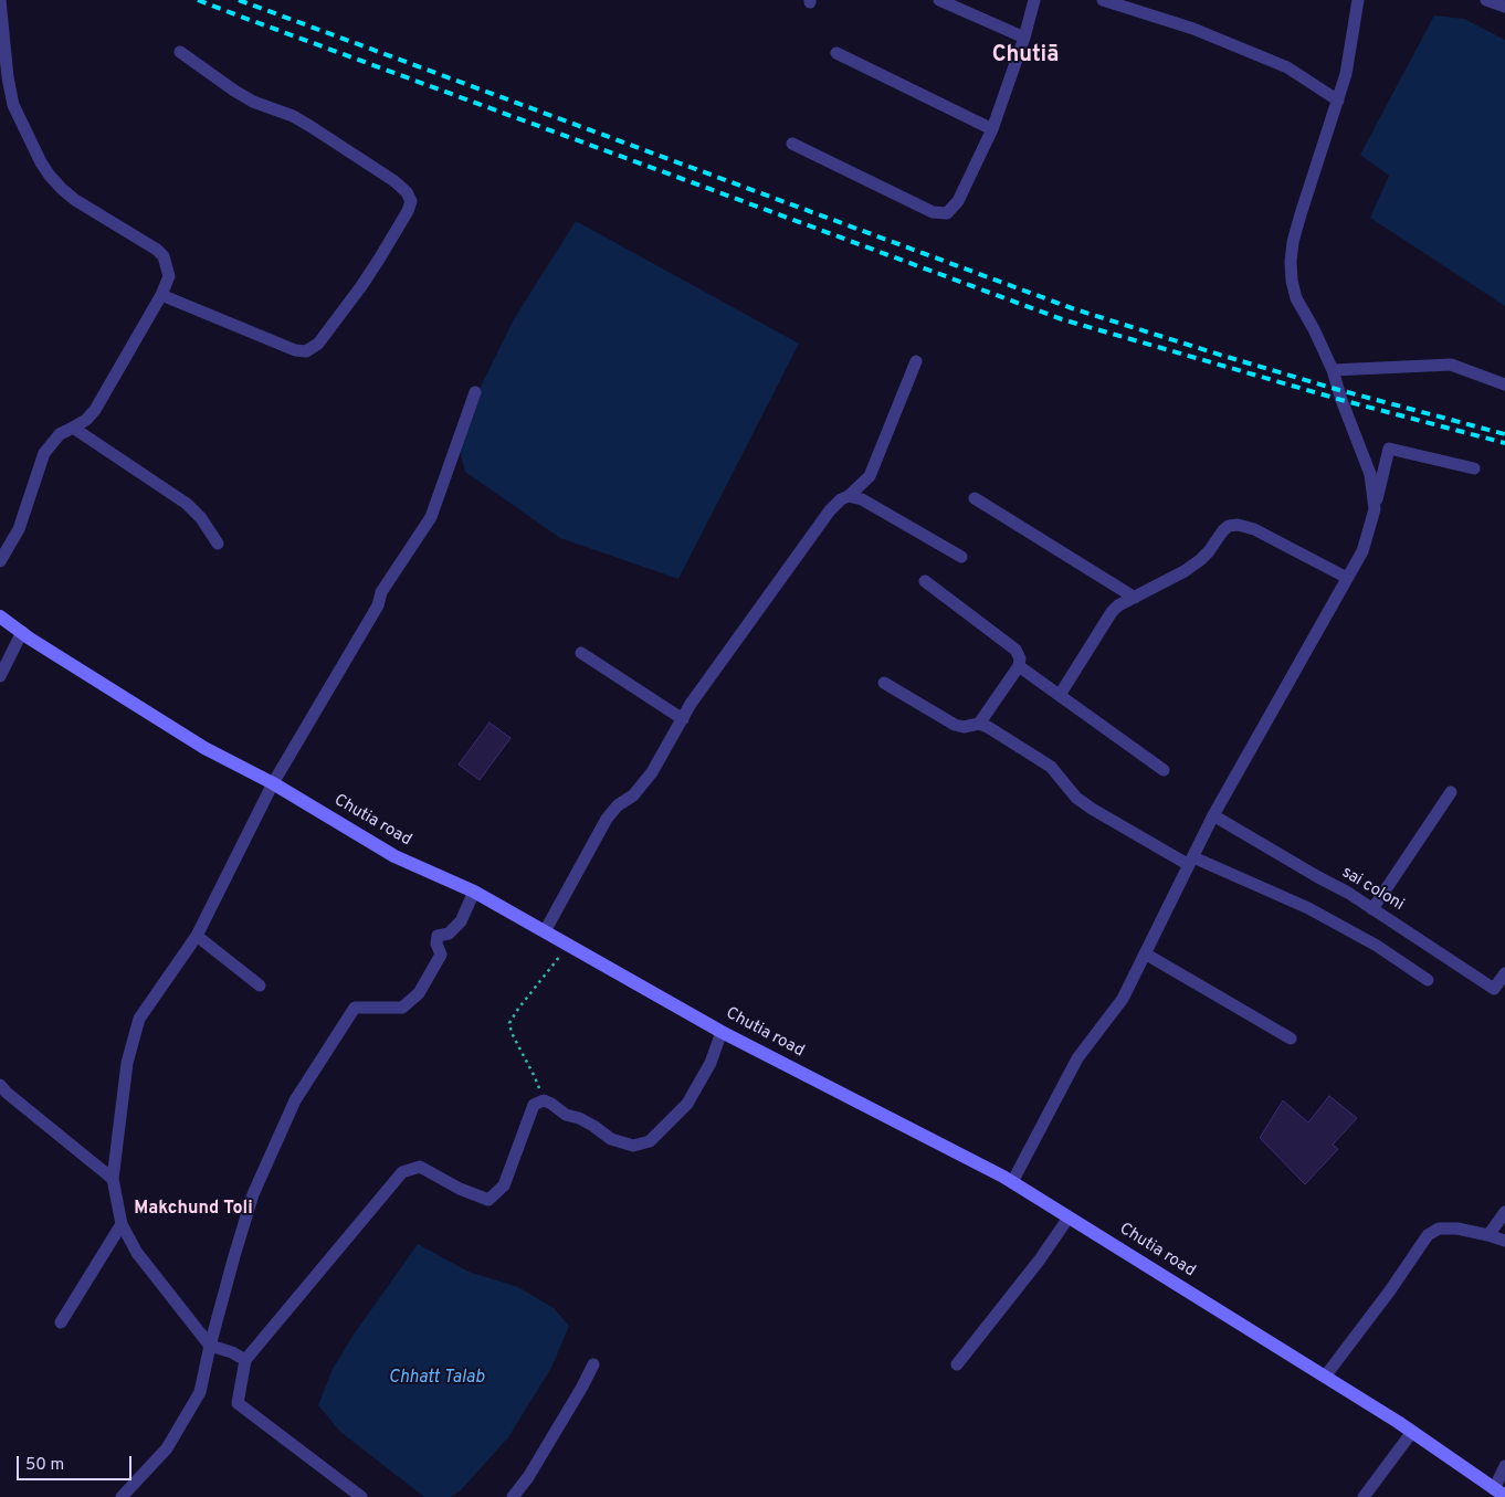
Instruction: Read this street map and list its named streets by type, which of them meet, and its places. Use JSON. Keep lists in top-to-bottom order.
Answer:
{
  "streets": {
    "street": ["Chutia road", "sai coloni"]
  },
  "districts": ["Chutiā", "Makchund Toli"],
  "water": ["Chhatt Talab"],
  "scale_bar": "50 m"
}
